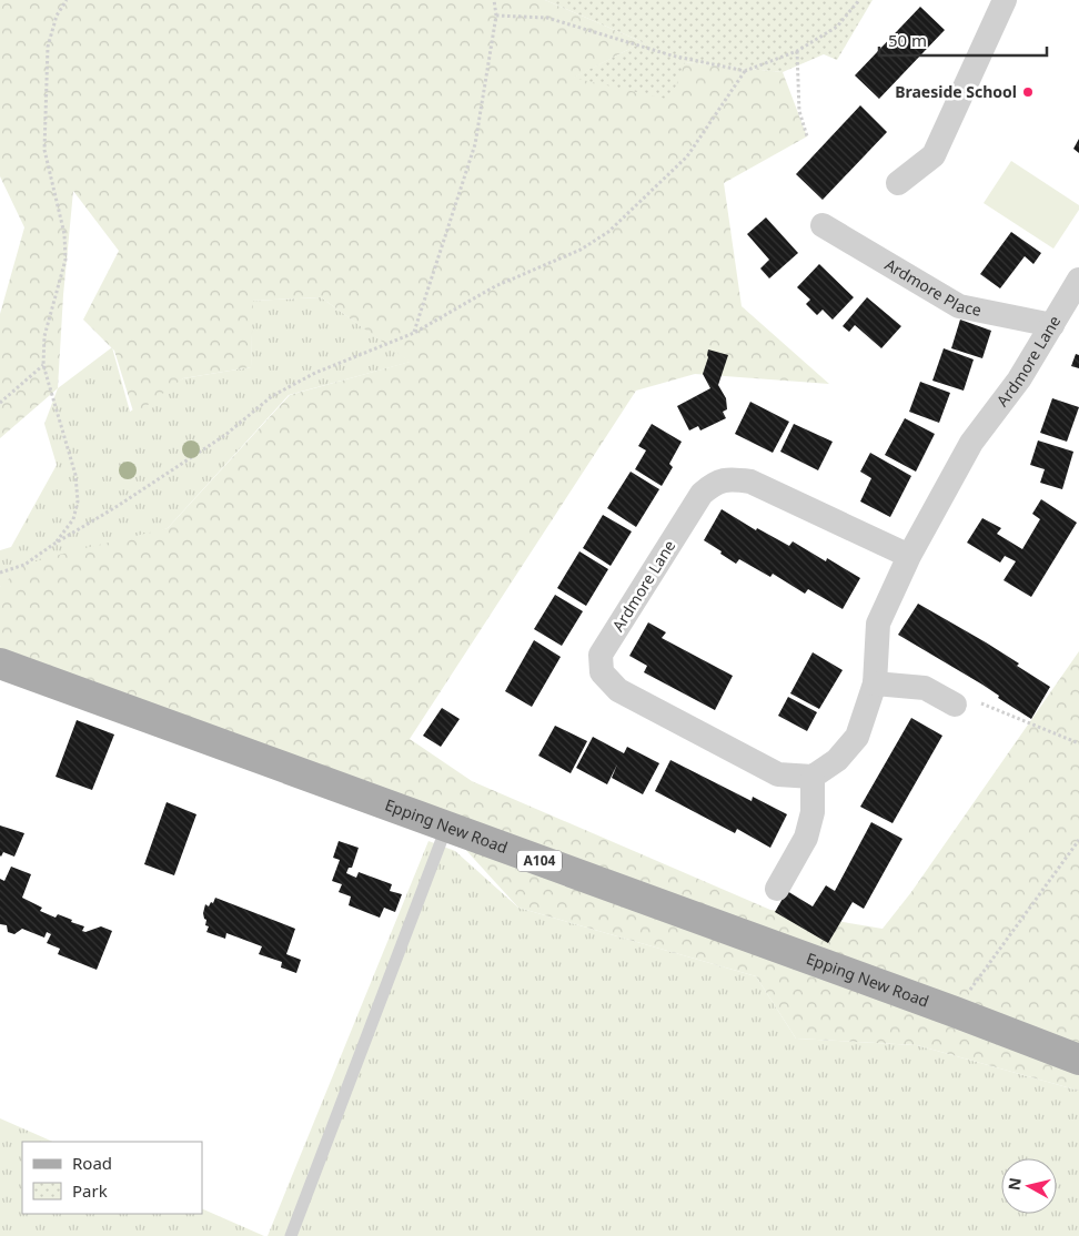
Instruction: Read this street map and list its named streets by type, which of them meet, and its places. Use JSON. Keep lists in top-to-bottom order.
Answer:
{
  "streets": {
    "main road": ["Epping New Road", "A104"],
    "street": ["Ardmore Place", "Ardmore Lane"]
  },
  "crossings": [
    ["Ardmore Place", "Ardmore Lane"]
  ],
  "places": ["Braeside School"],
  "legend": ["Road", "Park"],
  "scale_bar": "50 m",
  "north": "left"
}
